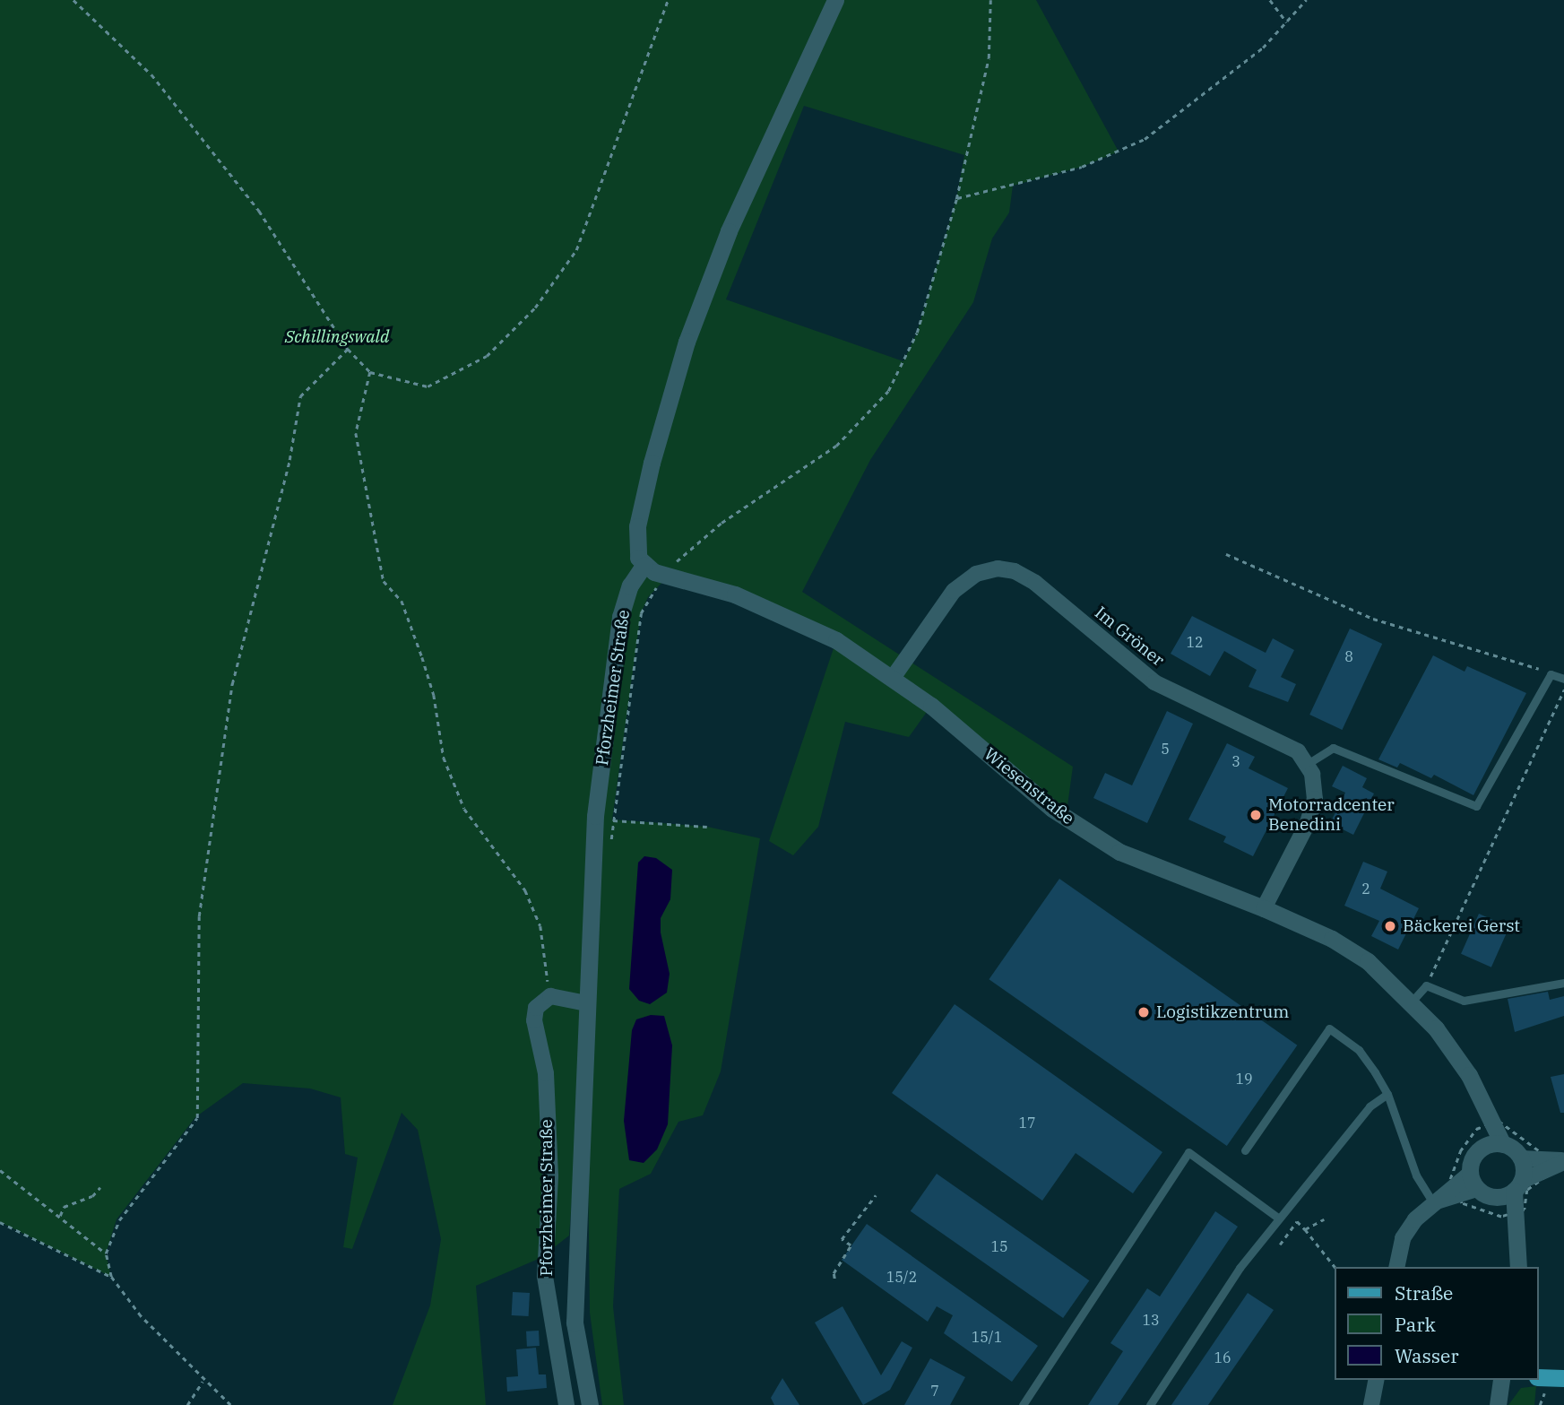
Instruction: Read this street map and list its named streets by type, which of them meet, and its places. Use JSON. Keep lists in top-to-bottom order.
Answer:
{
  "streets": {
    "street": ["Im Gröner", "Pforzheimer Straße", "Wiesenstraße"]
  },
  "crossings": [
    ["Im Gröner", "Wiesenstraße"],
    ["Pforzheimer Straße", "Wiesenstraße"]
  ],
  "parks": ["Schillingswald"],
  "places": ["Motorradcenter Benedini", "Bäckerei Gerst", "Logistikzentrum"],
  "house_numbers": [
    "12",
    "8",
    "5",
    "3",
    "2",
    "19",
    "17",
    "15",
    "15/2",
    "13",
    "15/1",
    "16",
    "7"
  ],
  "legend": ["Straße", "Park", "Wasser"]
}
